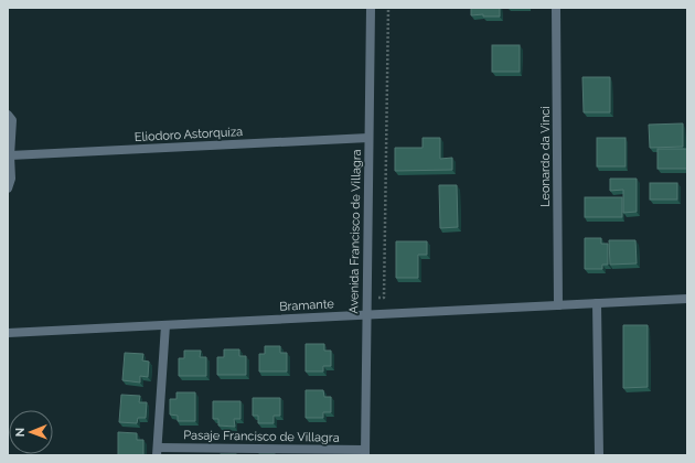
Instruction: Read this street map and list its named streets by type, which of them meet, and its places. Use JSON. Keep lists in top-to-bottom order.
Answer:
{
  "streets": {
    "street": [
      "Eliodoro Astorquiza",
      "Leonardo da Vinci",
      "Avenida Francisco de Villagra",
      "Bramante",
      "Pasaje Francisco de Villagra"
    ]
  },
  "crossings": [
    ["Eliodoro Astorquiza", "Avenida Francisco de Villagra"],
    ["Leonardo da Vinci", "Bramante"],
    ["Avenida Francisco de Villagra", "Bramante"],
    ["Avenida Francisco de Villagra", "Pasaje Francisco de Villagra"]
  ],
  "north": "left"
}
